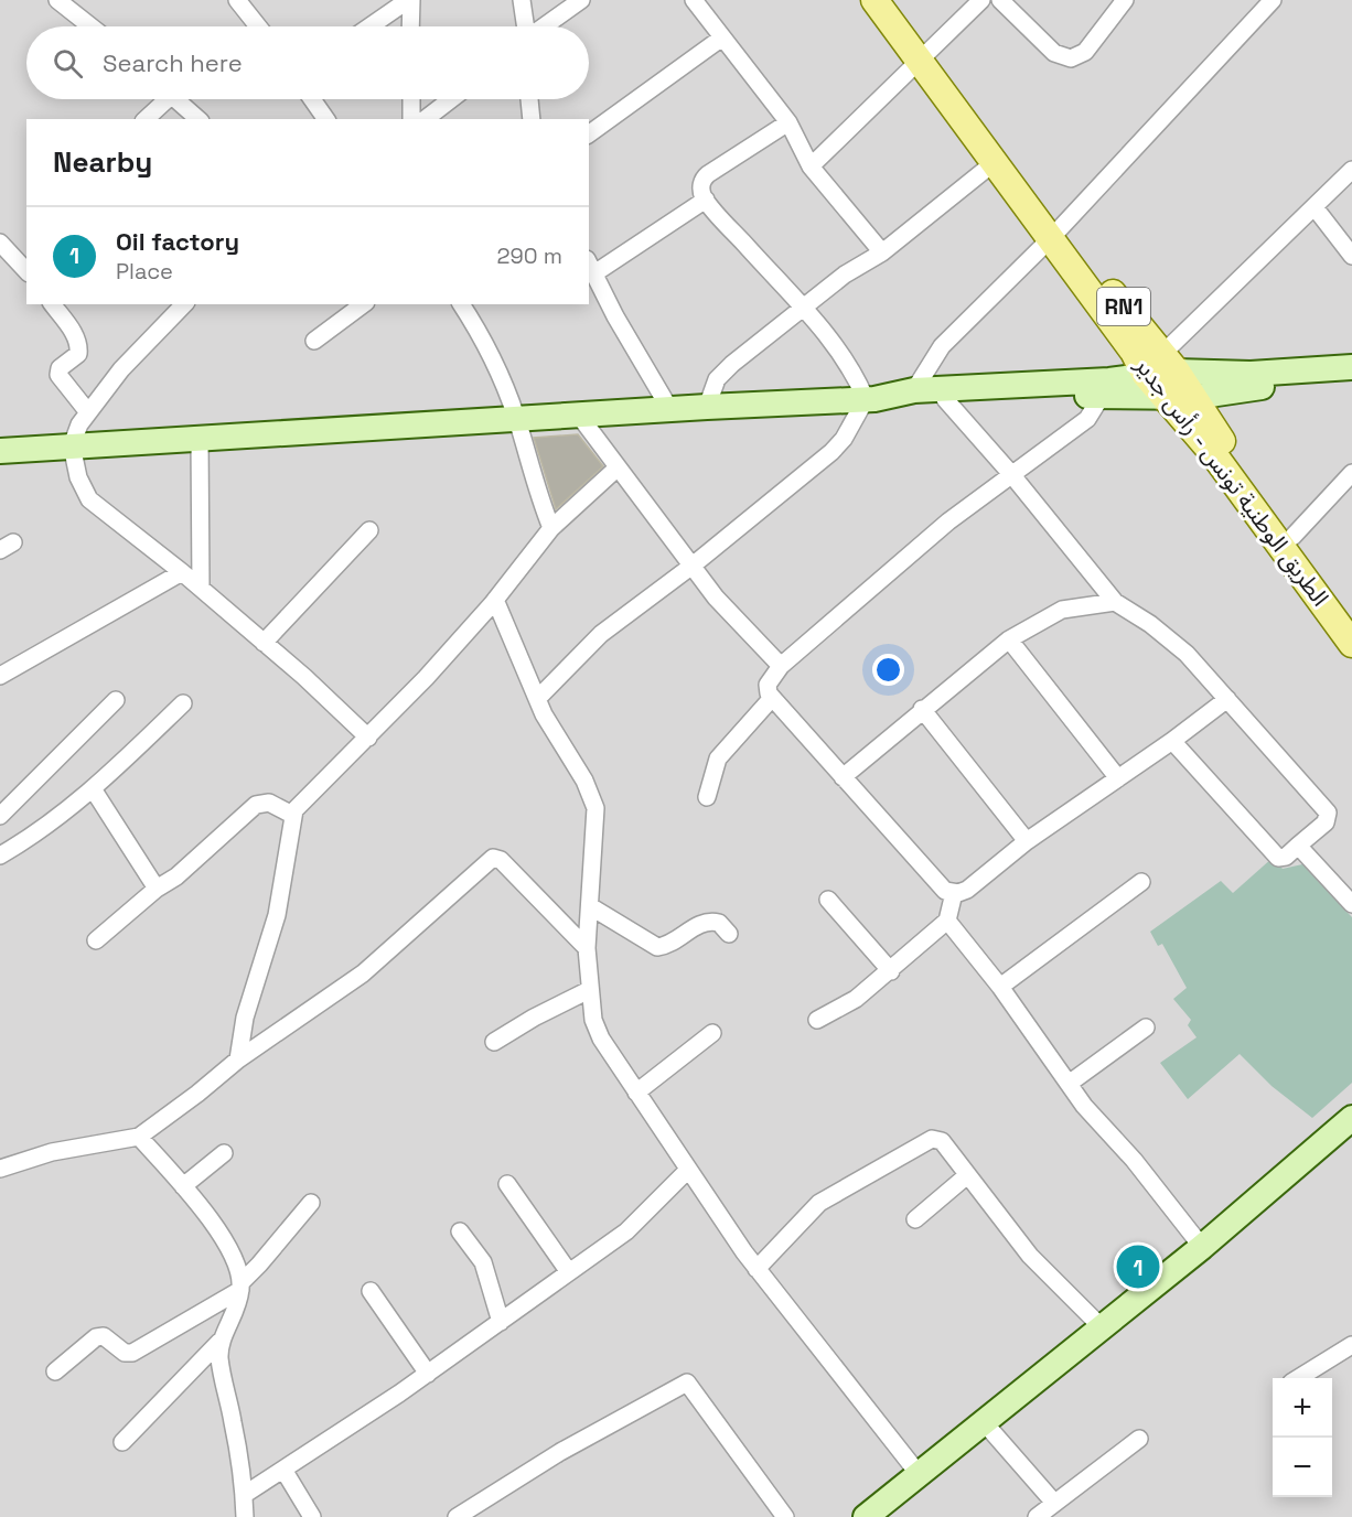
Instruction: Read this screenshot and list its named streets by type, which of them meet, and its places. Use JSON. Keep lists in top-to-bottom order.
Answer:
{
  "streets": {
    "main road": ["RN1", "الطريق الوطنية تونس - رأس جدير"]
  },
  "page": {
    "search": "Search here",
    "heading": "Nearby",
    "list": [
      {
        "mark": "1",
        "name": "Oil factory",
        "note": "Place",
        "value": "290 m"
      }
    ],
    "pins": "1",
    "map_buttons": ["+", "−"]
  }
}
